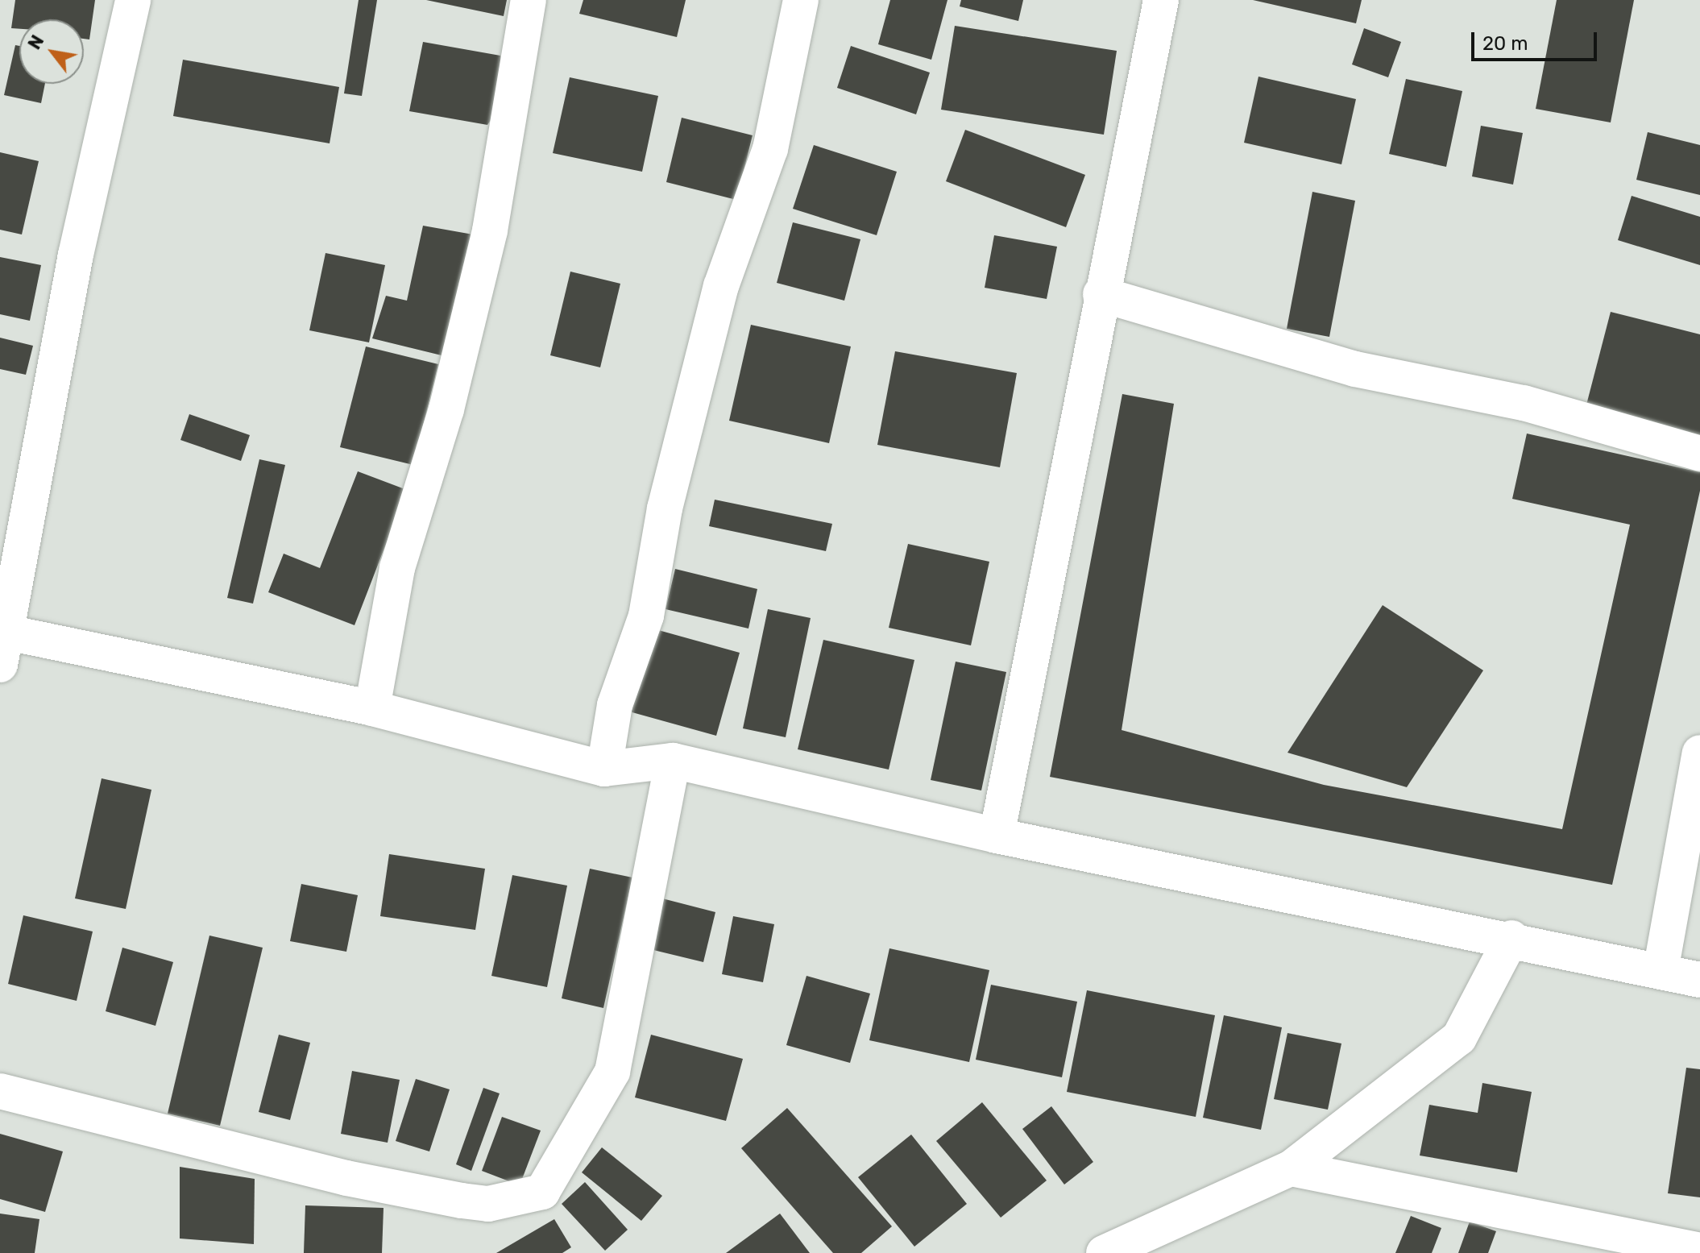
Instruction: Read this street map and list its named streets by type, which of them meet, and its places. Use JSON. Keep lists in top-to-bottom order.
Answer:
{
  "scale_bar": "20 m",
  "north": "top left"
}
